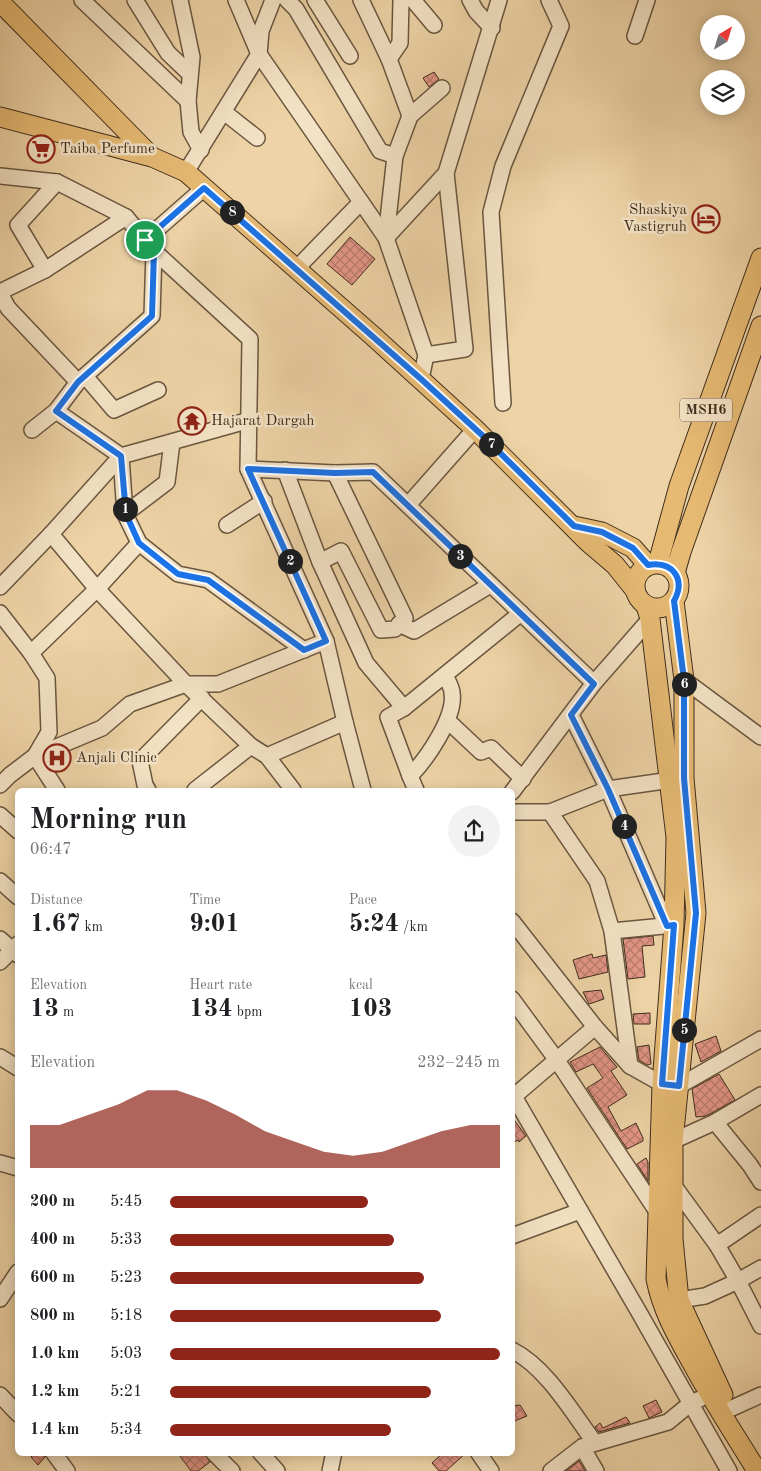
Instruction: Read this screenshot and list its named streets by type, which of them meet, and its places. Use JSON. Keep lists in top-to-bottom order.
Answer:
{
  "streets": {
    "main road": ["MSH6"]
  },
  "places": {
    "supermarket": ["Taiba Perfume"],
    "hotel": ["Shaskiya Vastigruh"],
    "temple": ["Hajarat Dargah"],
    "hospital": ["Anjali Clinic"]
  },
  "north": "top right",
  "page": {
    "pins": [
      "8",
      "7",
      "1",
      "3",
      "2",
      "6",
      "4",
      "5"
    ],
    "heading": ["Morning run", "06:47"],
    "stats": [
      ["Distance", "1.67 km"],
      ["Time", "9:01"],
      ["Pace", "5:24 /km"],
      ["Elevation", "13 m"],
      ["Heart rate", "134 bpm"],
      ["kcal", "103"]
    ],
    "chart": ["Elevation", "232–245 m"],
    "list": [
      {
        "name": "200 m",
        "note": "5:45"
      },
      {
        "name": "400 m",
        "note": "5:33"
      },
      {
        "name": "600 m",
        "note": "5:23"
      },
      {
        "name": "800 m",
        "note": "5:18"
      },
      {
        "name": "1.0 km",
        "note": "5:03"
      },
      {
        "name": "1.2 km",
        "note": "5:21"
      },
      {
        "name": "1.4 km",
        "note": "5:34"
      }
    ]
  }
}
